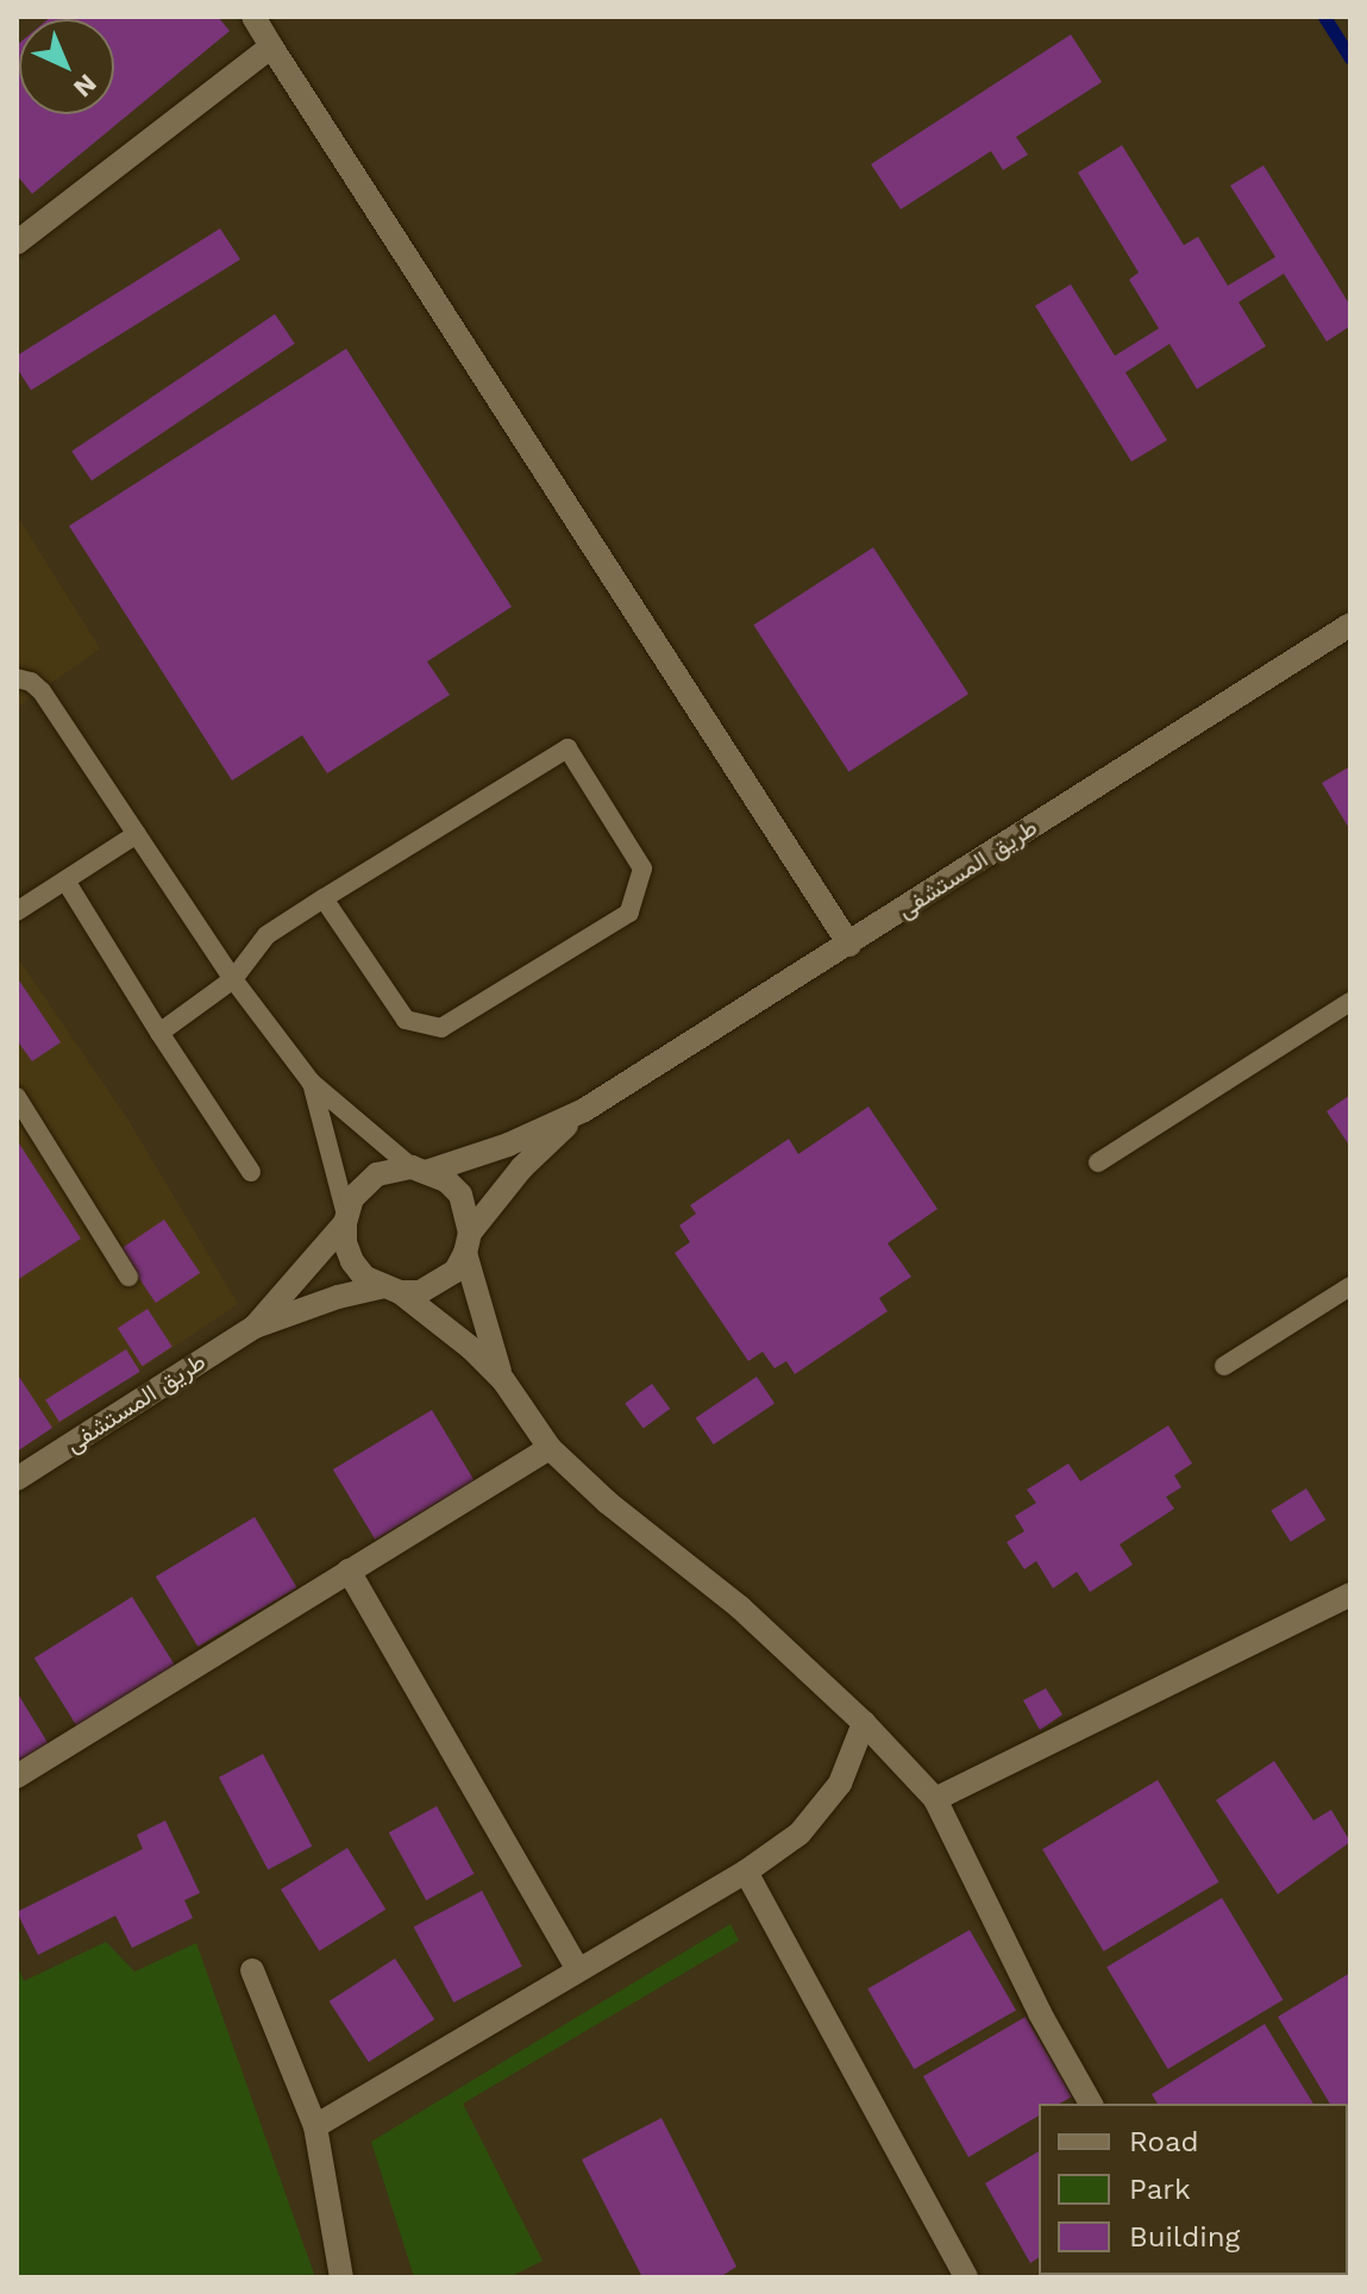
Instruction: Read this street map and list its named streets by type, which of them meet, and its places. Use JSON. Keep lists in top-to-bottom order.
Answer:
{
  "streets": {
    "street": ["طريق المستشفى"]
  },
  "legend": ["Road", "Park", "Building"],
  "north": "bottom right"
}
